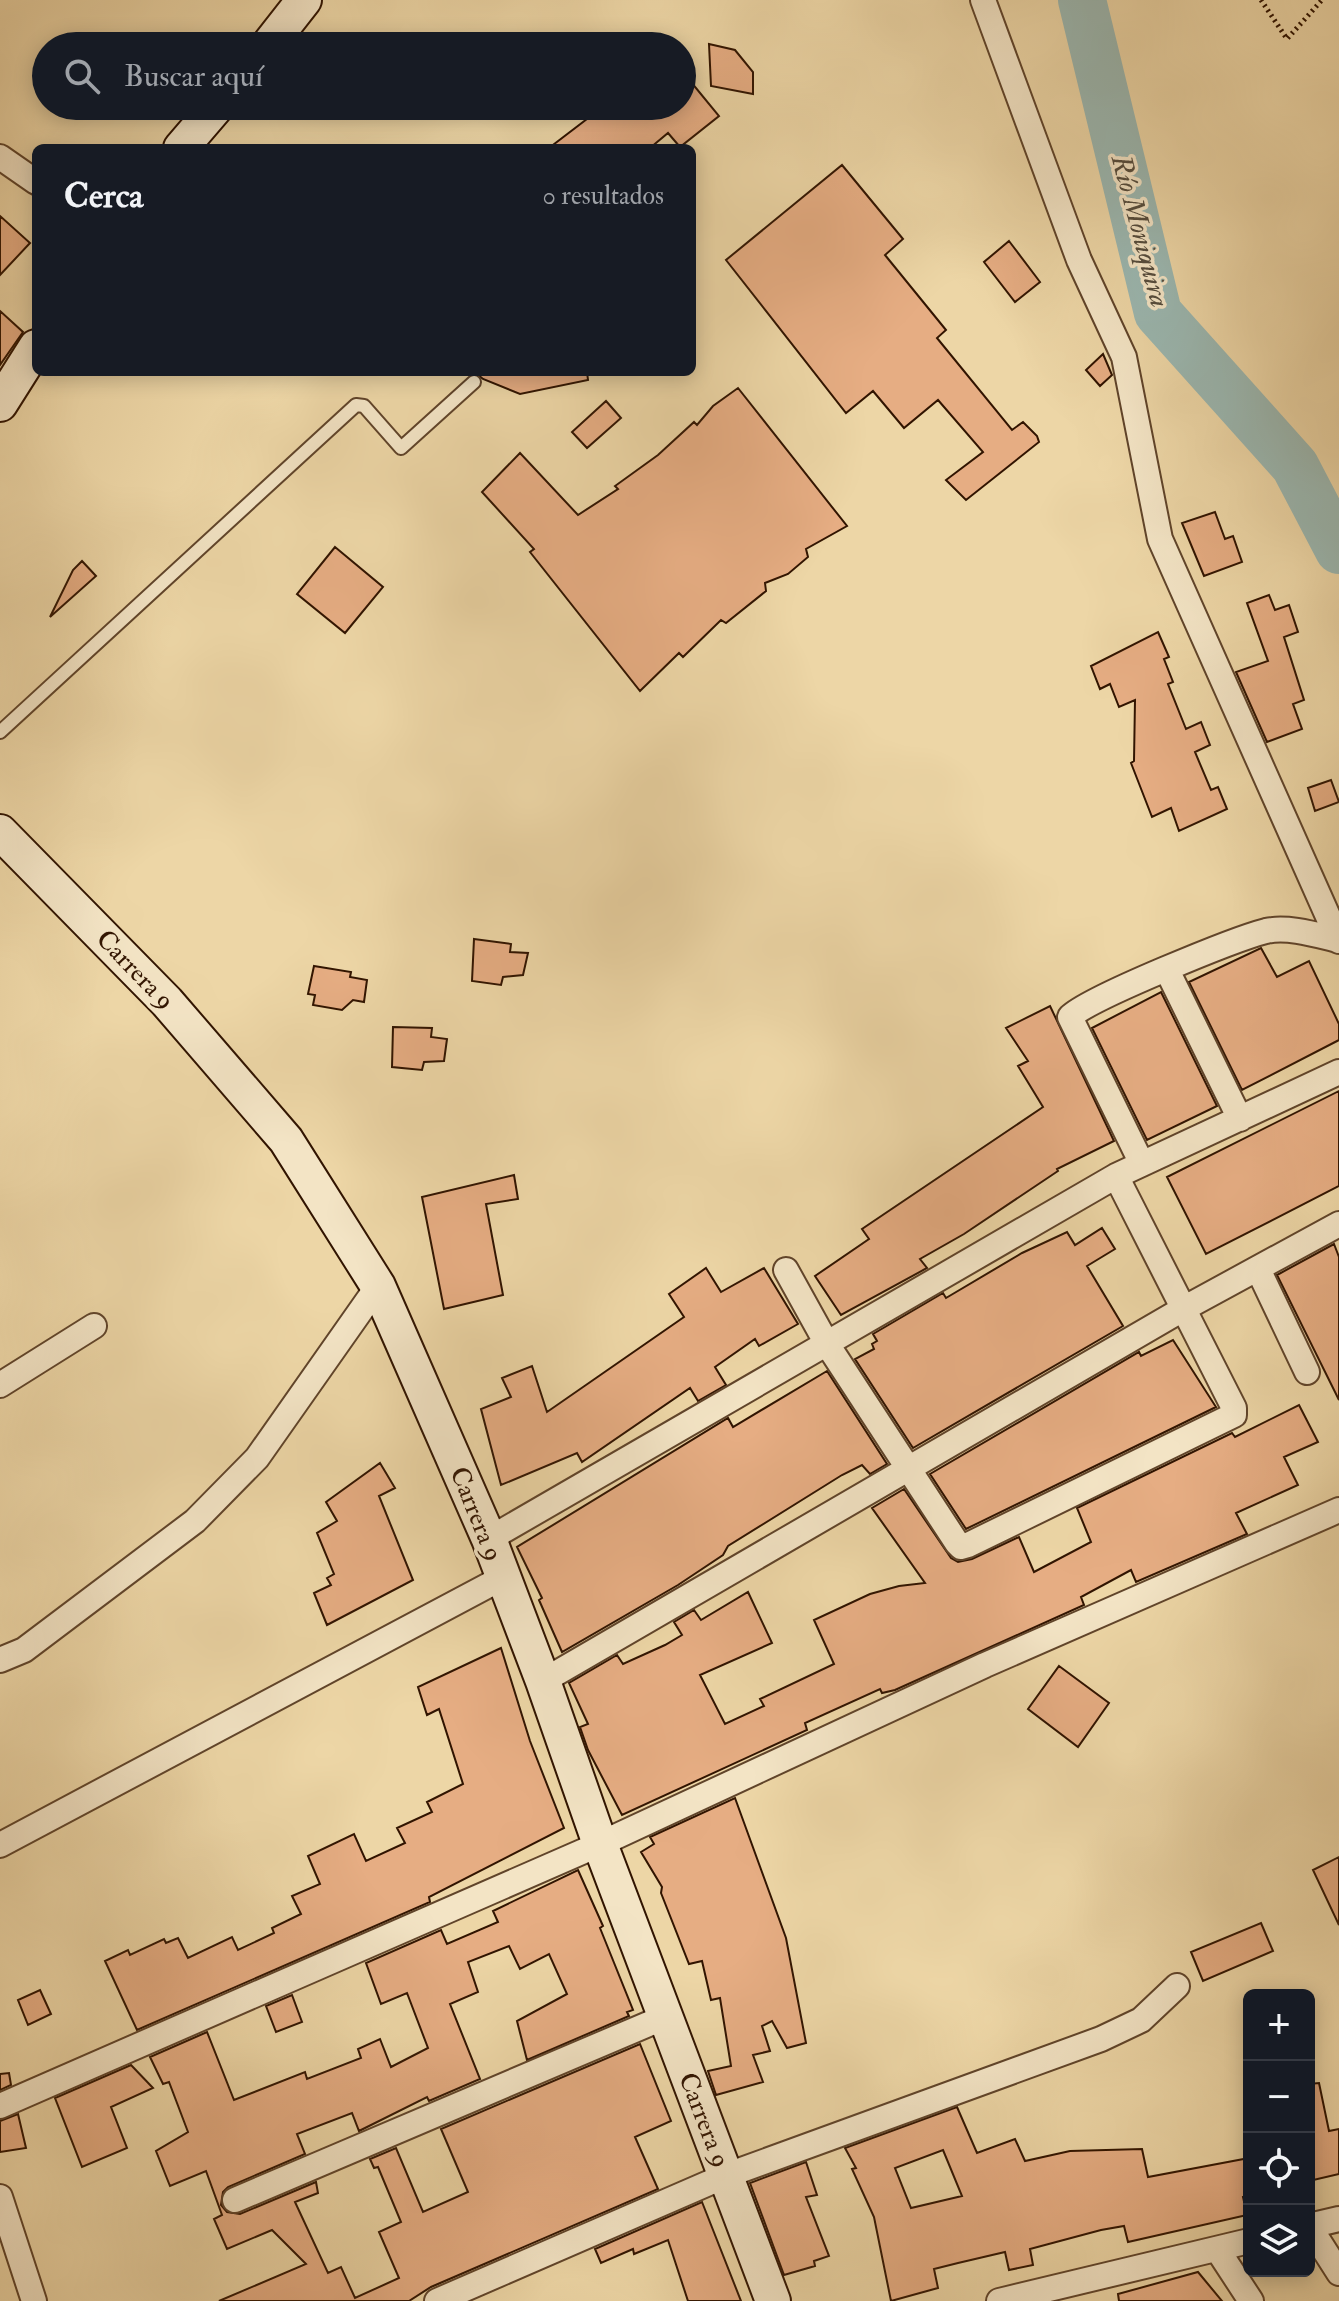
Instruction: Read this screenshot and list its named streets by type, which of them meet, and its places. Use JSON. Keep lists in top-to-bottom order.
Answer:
{
  "streets": {
    "main road": ["Carrera 9"]
  },
  "water": ["Río Moniquira"],
  "page": {
    "search": "Buscar aquí",
    "heading": ["Cerca", "0 resultados"],
    "map_buttons": ["+", "−"]
  }
}
